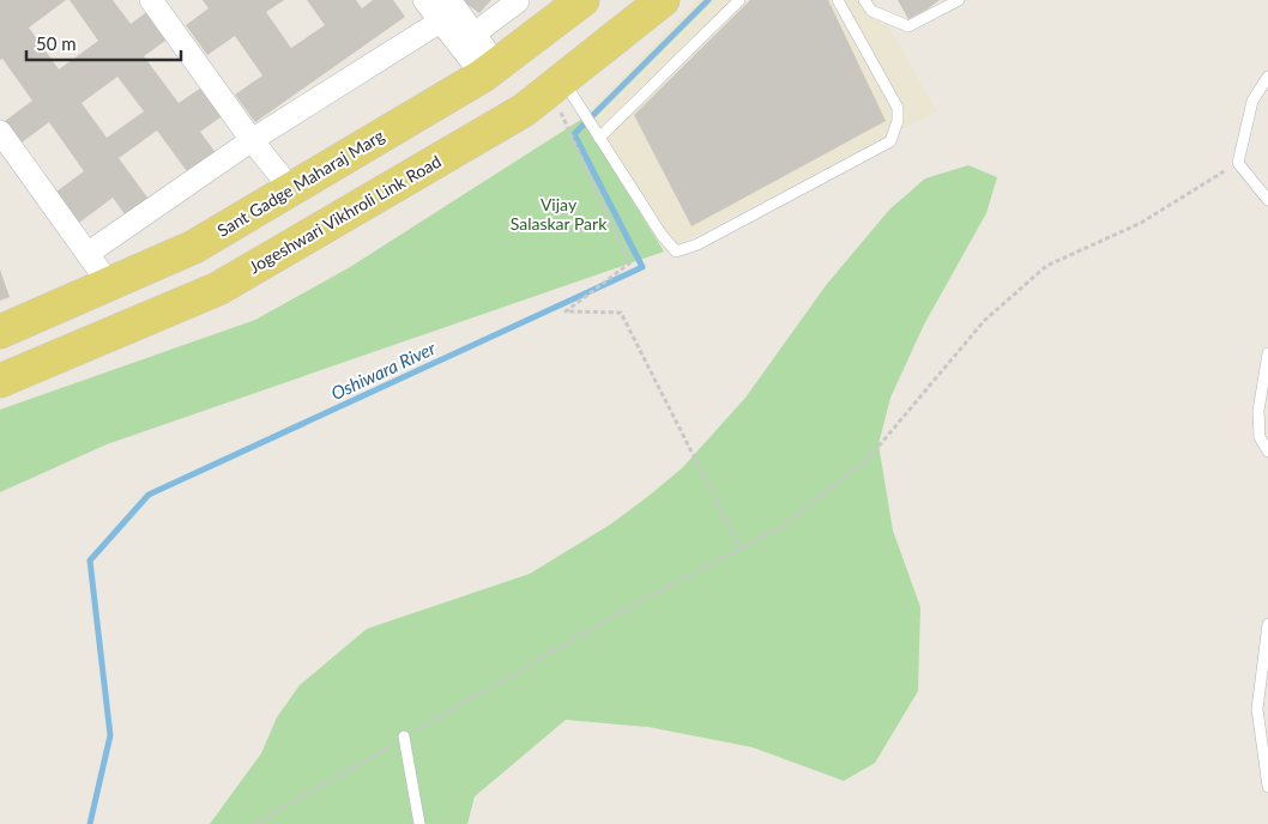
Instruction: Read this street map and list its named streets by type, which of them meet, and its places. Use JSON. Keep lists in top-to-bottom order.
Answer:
{
  "streets": {
    "main road": ["Sant Gadge Maharaj Marg", "Jogeshwari Vikhroli Link Road"]
  },
  "water": ["Oshiwara River"],
  "parks": ["Vijay Salaskar Park"],
  "scale_bar": "50 m"
}
